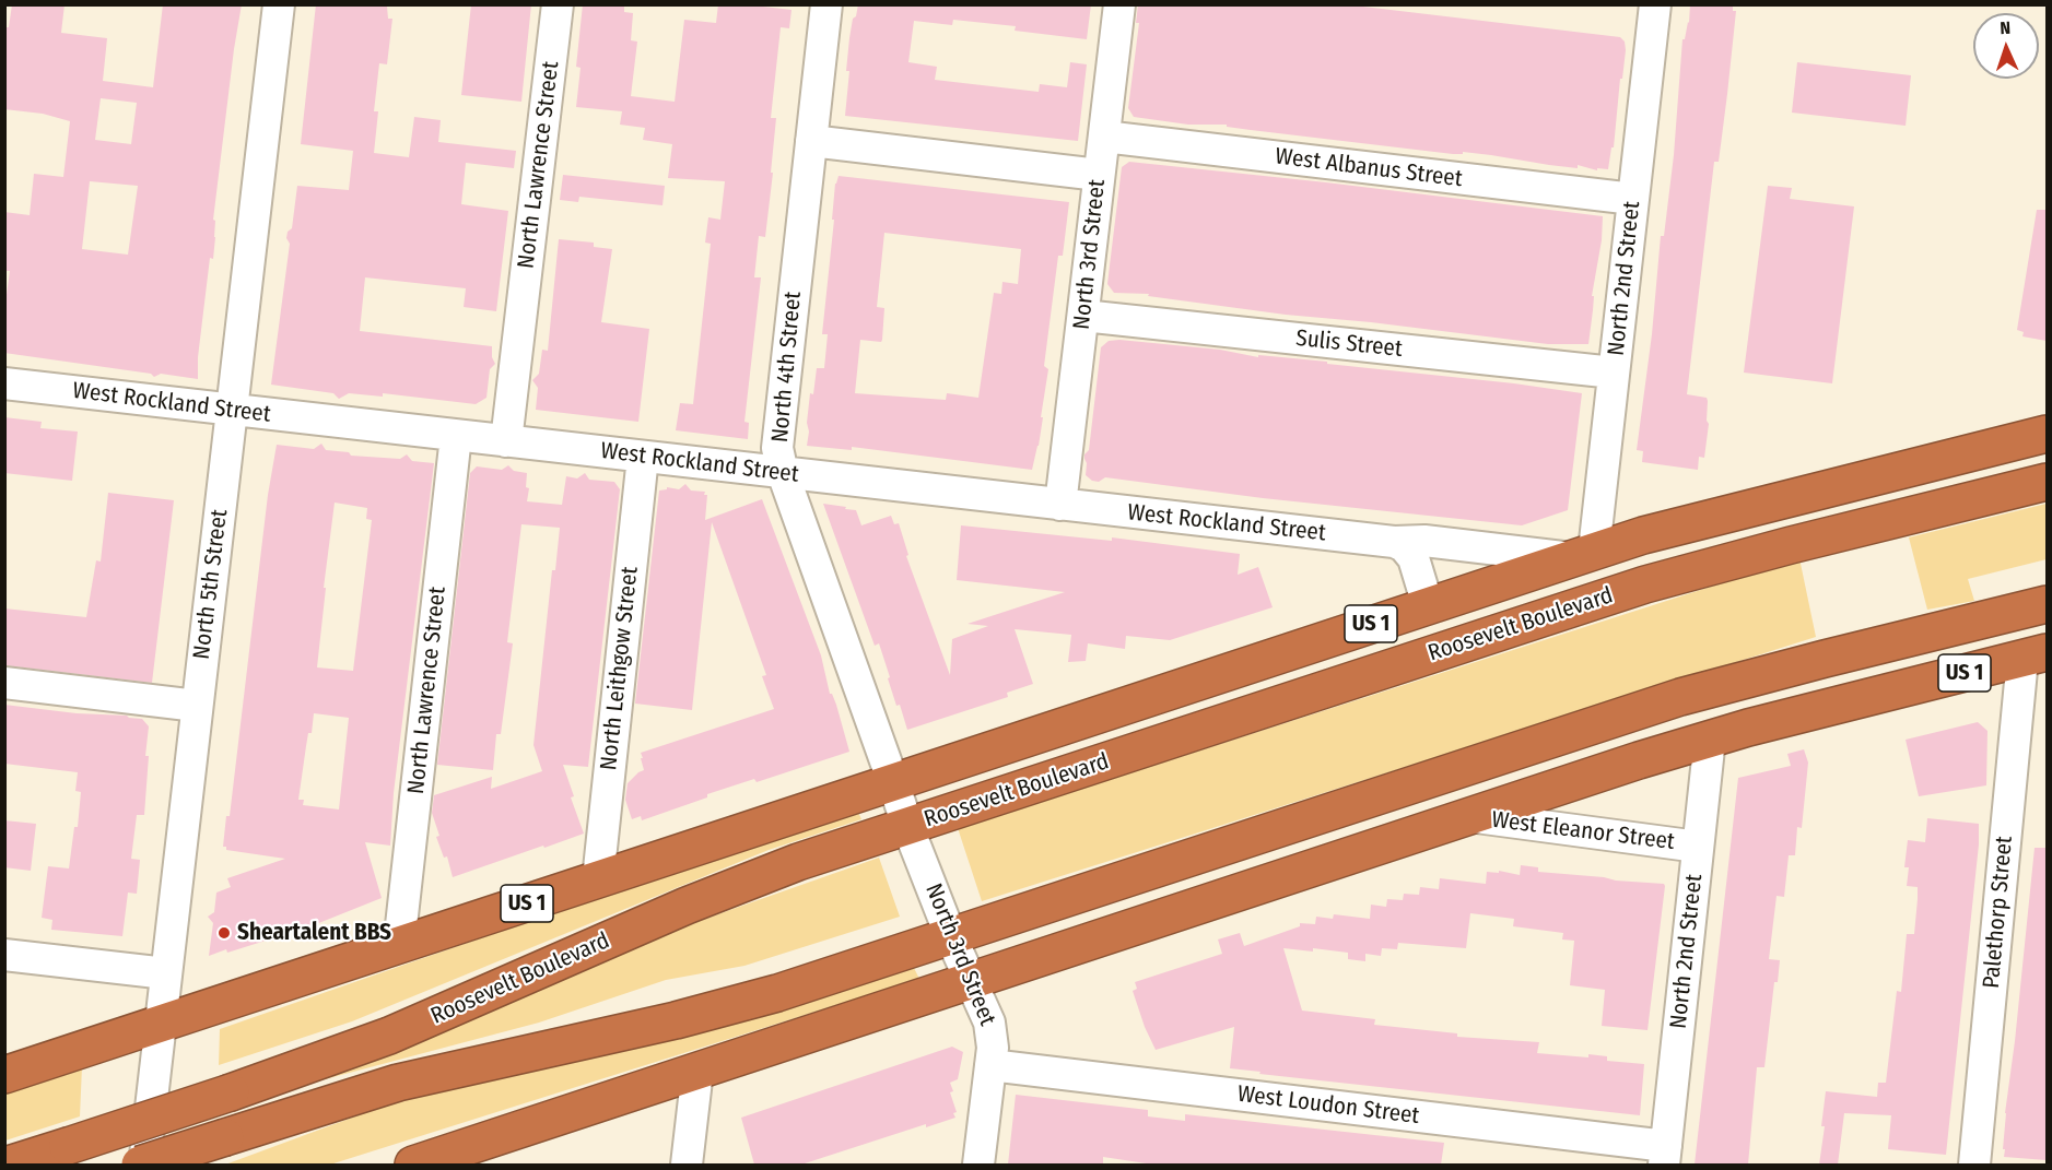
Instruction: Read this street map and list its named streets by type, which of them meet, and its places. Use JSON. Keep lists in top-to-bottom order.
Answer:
{
  "streets": {
    "highway": ["US 1", "Roosevelt Boulevard"],
    "street": [
      "North Lawrence Street",
      "West Albanus Street",
      "North 3rd Street",
      "North 2nd Street",
      "Sulis Street",
      "North 4th Street",
      "West Rockland Street",
      "North 5th Street",
      "North Leithgow Street",
      "West Eleanor Street",
      "Palethorp Street",
      "West Loudon Street"
    ]
  },
  "crossings": [
    ["North Lawrence Street", "West Rockland Street"],
    ["North Lawrence Street", "Roosevelt Boulevard"],
    ["West Albanus Street", "North 3rd Street"],
    ["West Albanus Street", "North 2nd Street"],
    ["North 3rd Street", "Sulis Street"],
    ["North 3rd Street", "North 4th Street"],
    ["North 3rd Street", "West Rockland Street"],
    ["North 3rd Street", "US 1"],
    ["North 3rd Street", "Roosevelt Boulevard"],
    ["North 3rd Street", "West Loudon Street"],
    ["North 2nd Street", "Sulis Street"],
    ["North 2nd Street", "West Rockland Street"],
    ["North 2nd Street", "US 1"],
    ["North 2nd Street", "Roosevelt Boulevard"],
    ["North 2nd Street", "West Eleanor Street"],
    ["North 2nd Street", "West Loudon Street"],
    ["North 4th Street", "West Rockland Street"],
    ["North 4th Street", "Roosevelt Boulevard"],
    ["West Rockland Street", "North 5th Street"],
    ["West Rockland Street", "Roosevelt Boulevard"],
    ["West Rockland Street", "North Leithgow Street"],
    ["North 5th Street", "US 1"],
    ["North 5th Street", "Roosevelt Boulevard"],
    ["US 1", "West Eleanor Street"],
    ["US 1", "Palethorp Street"],
    ["Roosevelt Boulevard", "North Leithgow Street"]
  ],
  "places": ["Sheartalent BBS"],
  "north": "top"
}
